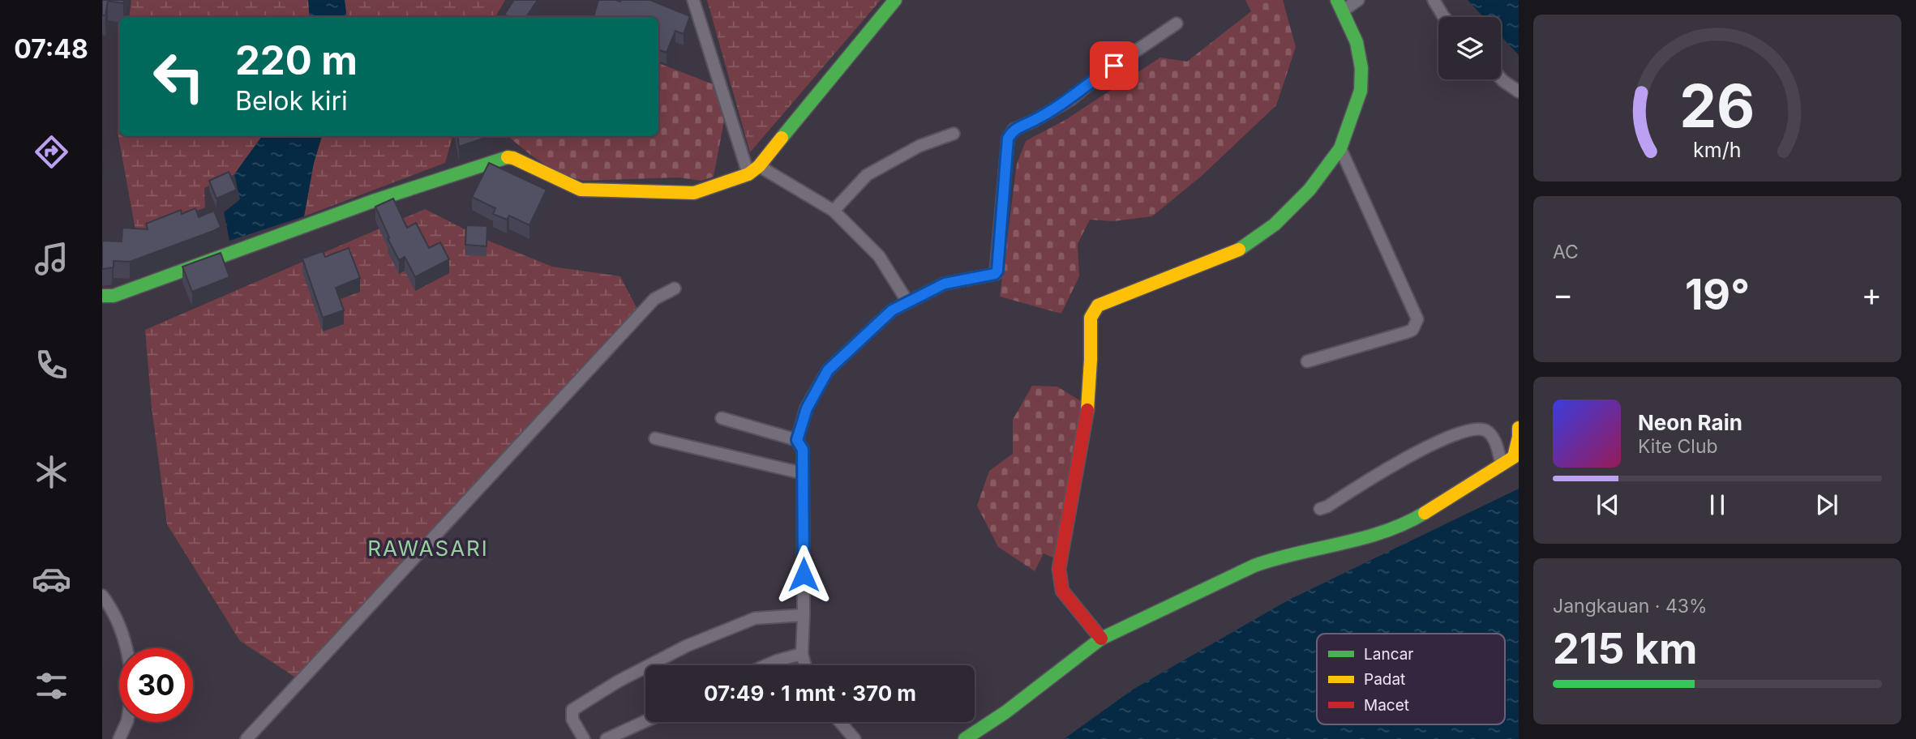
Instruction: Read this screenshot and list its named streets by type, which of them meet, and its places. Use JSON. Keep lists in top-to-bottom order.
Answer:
{
  "districts": ["RAWASARI"],
  "legend": ["Lancar", "Padat", "Macet"],
  "page": {
    "tabs": "07:48",
    "turn": ["220 m", "Belok kiri"],
    "tile": [
      "AC",
      ["Jangkauan · 43%", "215 km"]
    ],
    "heat": ["−", "19°", "+"],
    "song": ["Neon Rain", "Kite Club"],
    "limit": "30",
    "trip": "07:49 · 1 mnt · 370 m",
    "gauge": ["26", "km/h"]
  }
}
